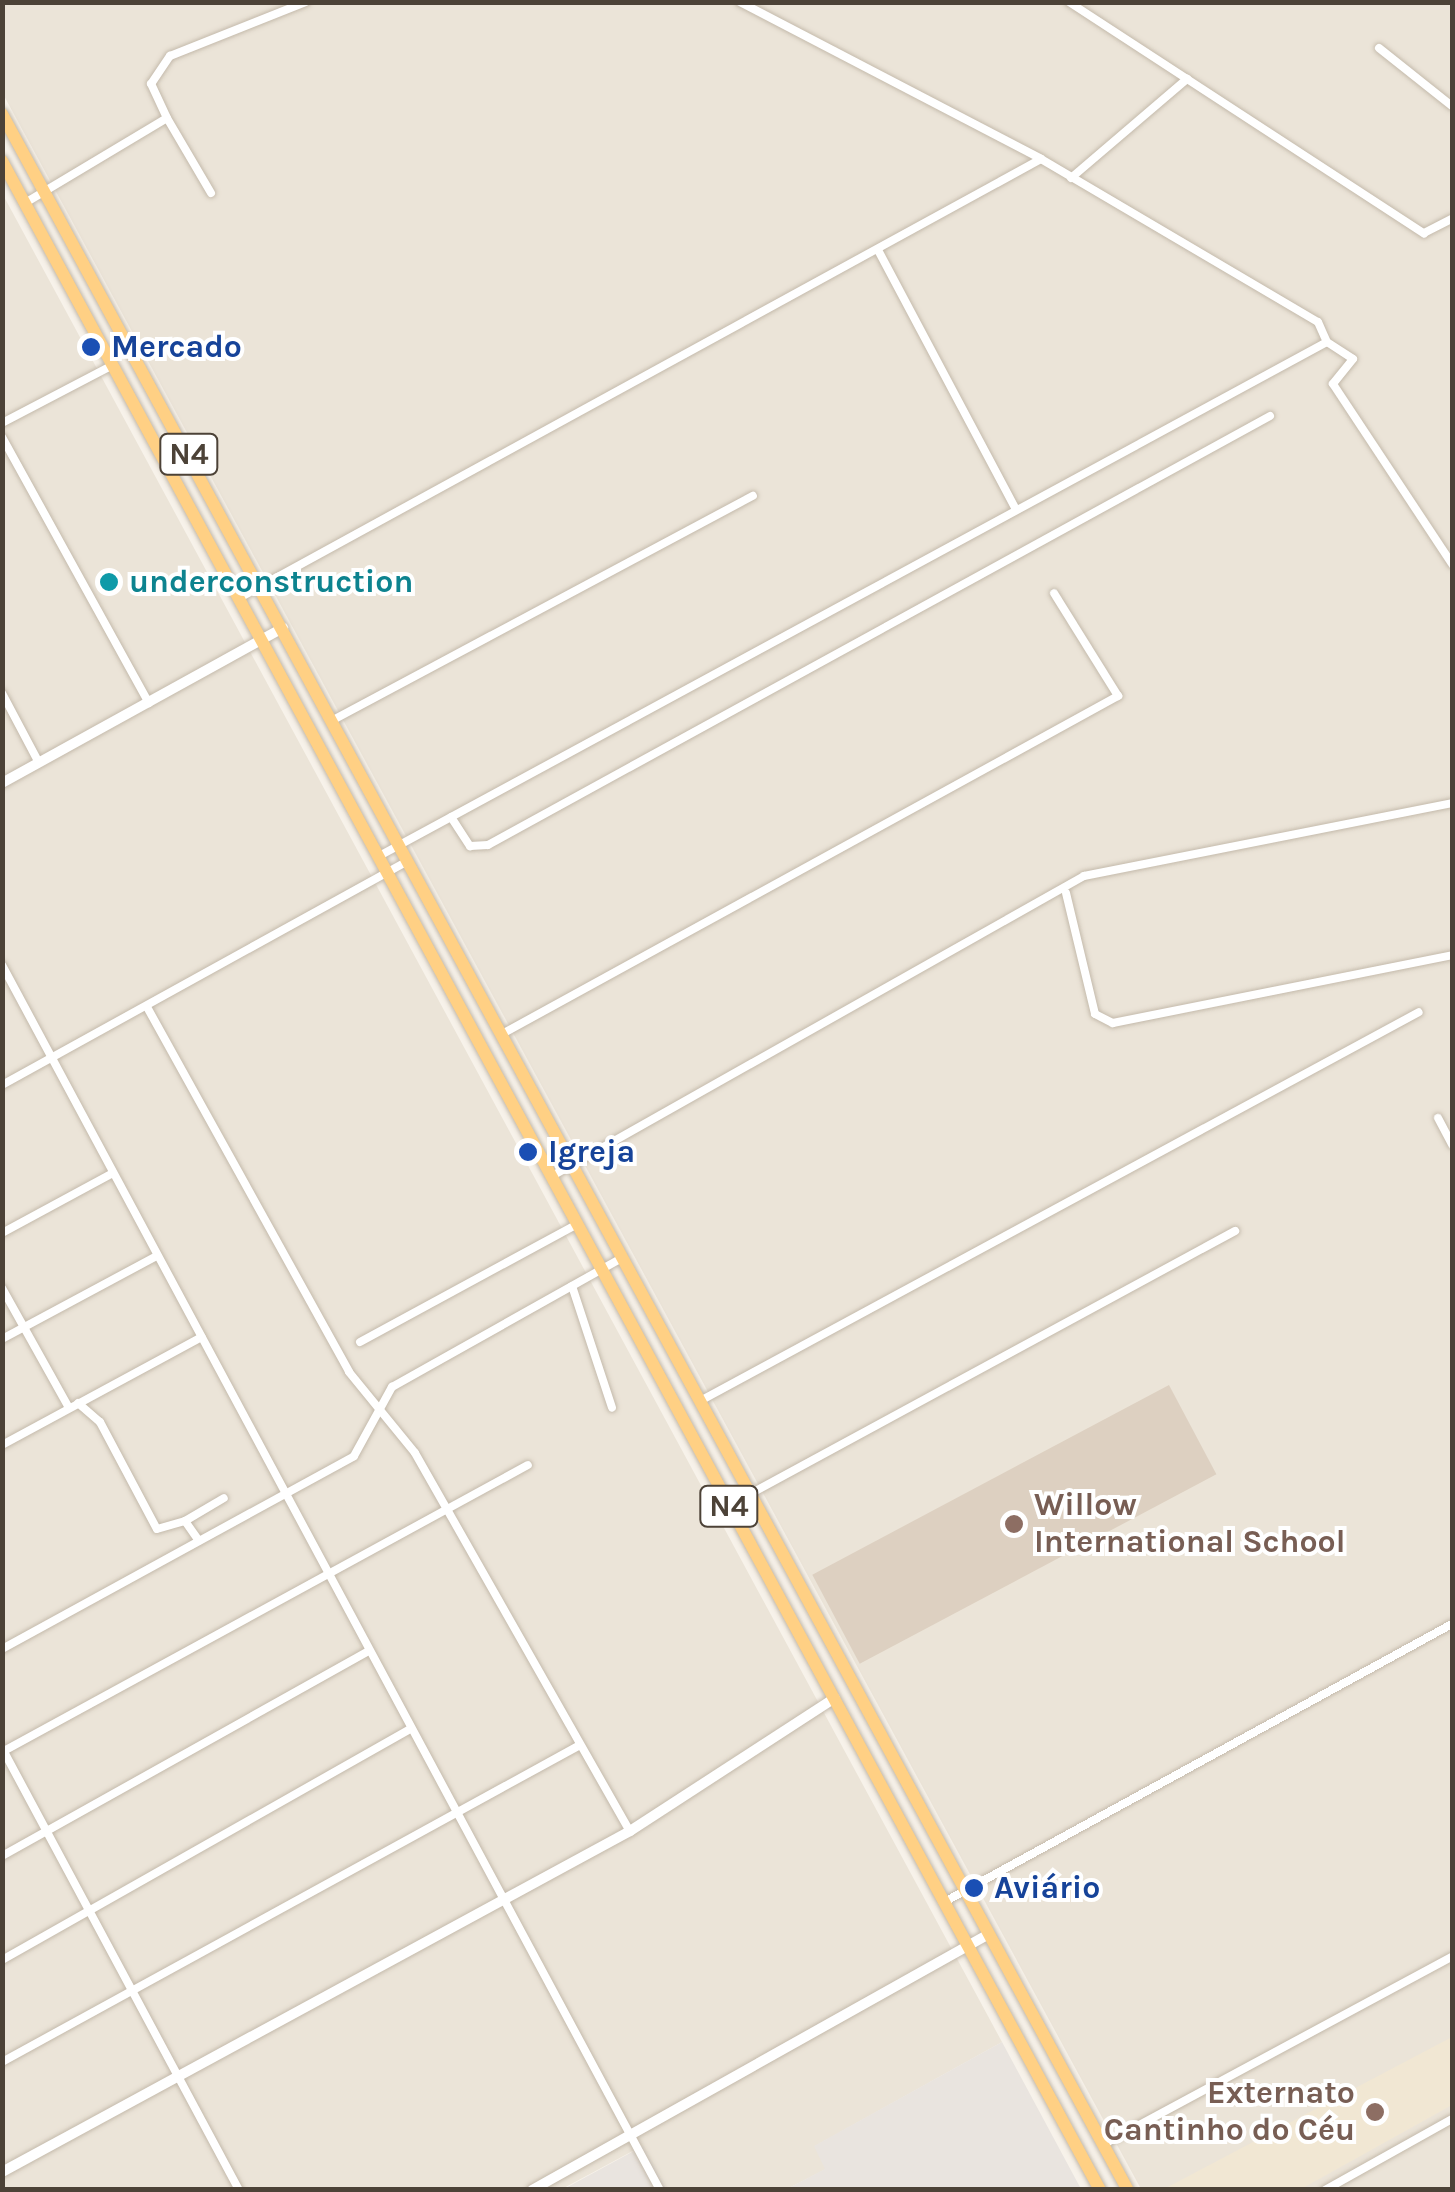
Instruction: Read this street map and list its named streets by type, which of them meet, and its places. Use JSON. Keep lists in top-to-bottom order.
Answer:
{
  "streets": {
    "highway": ["N4"]
  },
  "places": [
    "Mercado",
    "underconstruction",
    "Igreja",
    "Willow International School",
    "Aviário",
    "Externato Cantinho do Céu"
  ]
}
